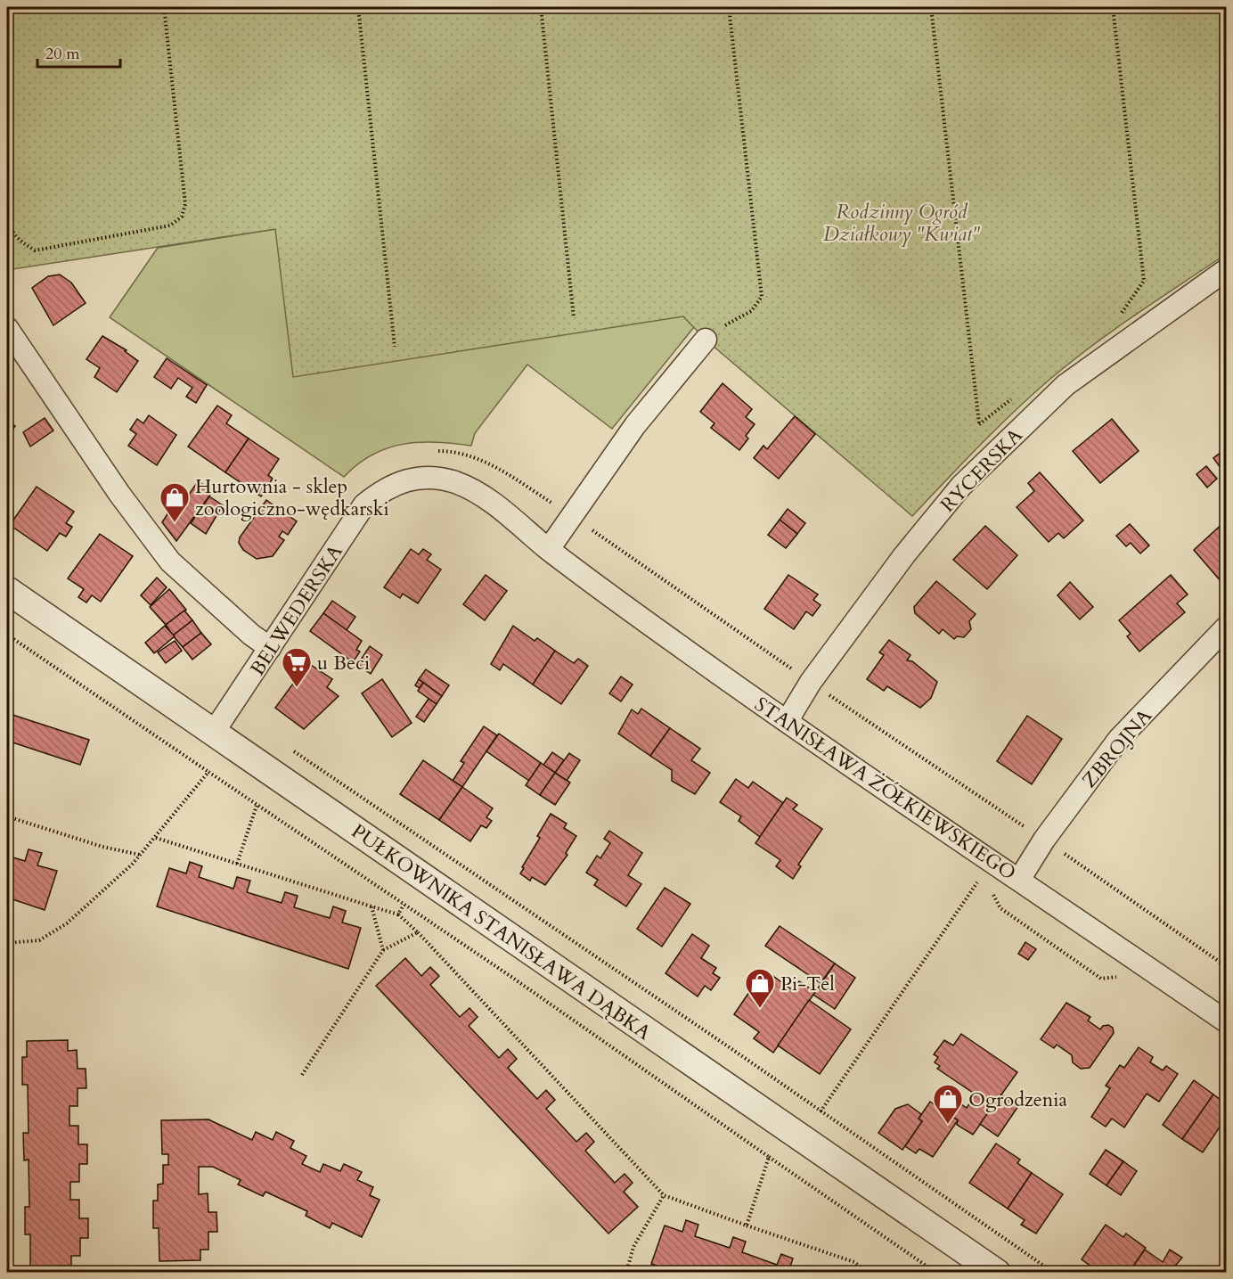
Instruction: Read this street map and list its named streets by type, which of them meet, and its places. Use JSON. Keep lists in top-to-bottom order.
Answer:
{
  "streets": {
    "street": [
      "RYCERSKA",
      "BELWEDERSKA",
      "ZBROJNA",
      "STANISŁAWA ŻÓŁKIEWSKIEGO",
      "PUŁKOWNIKA STANISŁAWA DĄBKA"
    ]
  },
  "crossings": [
    ["RYCERSKA", "STANISŁAWA ŻÓŁKIEWSKIEGO"],
    ["BELWEDERSKA", "STANISŁAWA ŻÓŁKIEWSKIEGO"],
    ["BELWEDERSKA", "PUŁKOWNIKA STANISŁAWA DĄBKA"],
    ["ZBROJNA", "STANISŁAWA ŻÓŁKIEWSKIEGO"]
  ],
  "parks": ["Rodzinny Ogród Działkowy \"Kwiat\""],
  "places": {
    "shop": ["Hurtownia - sklep zoologiczno-wędkarski", "Pi-Tel", "Ogrodzenia"],
    "supermarket": ["u Beci"]
  },
  "scale_bar": "20 m"
}
